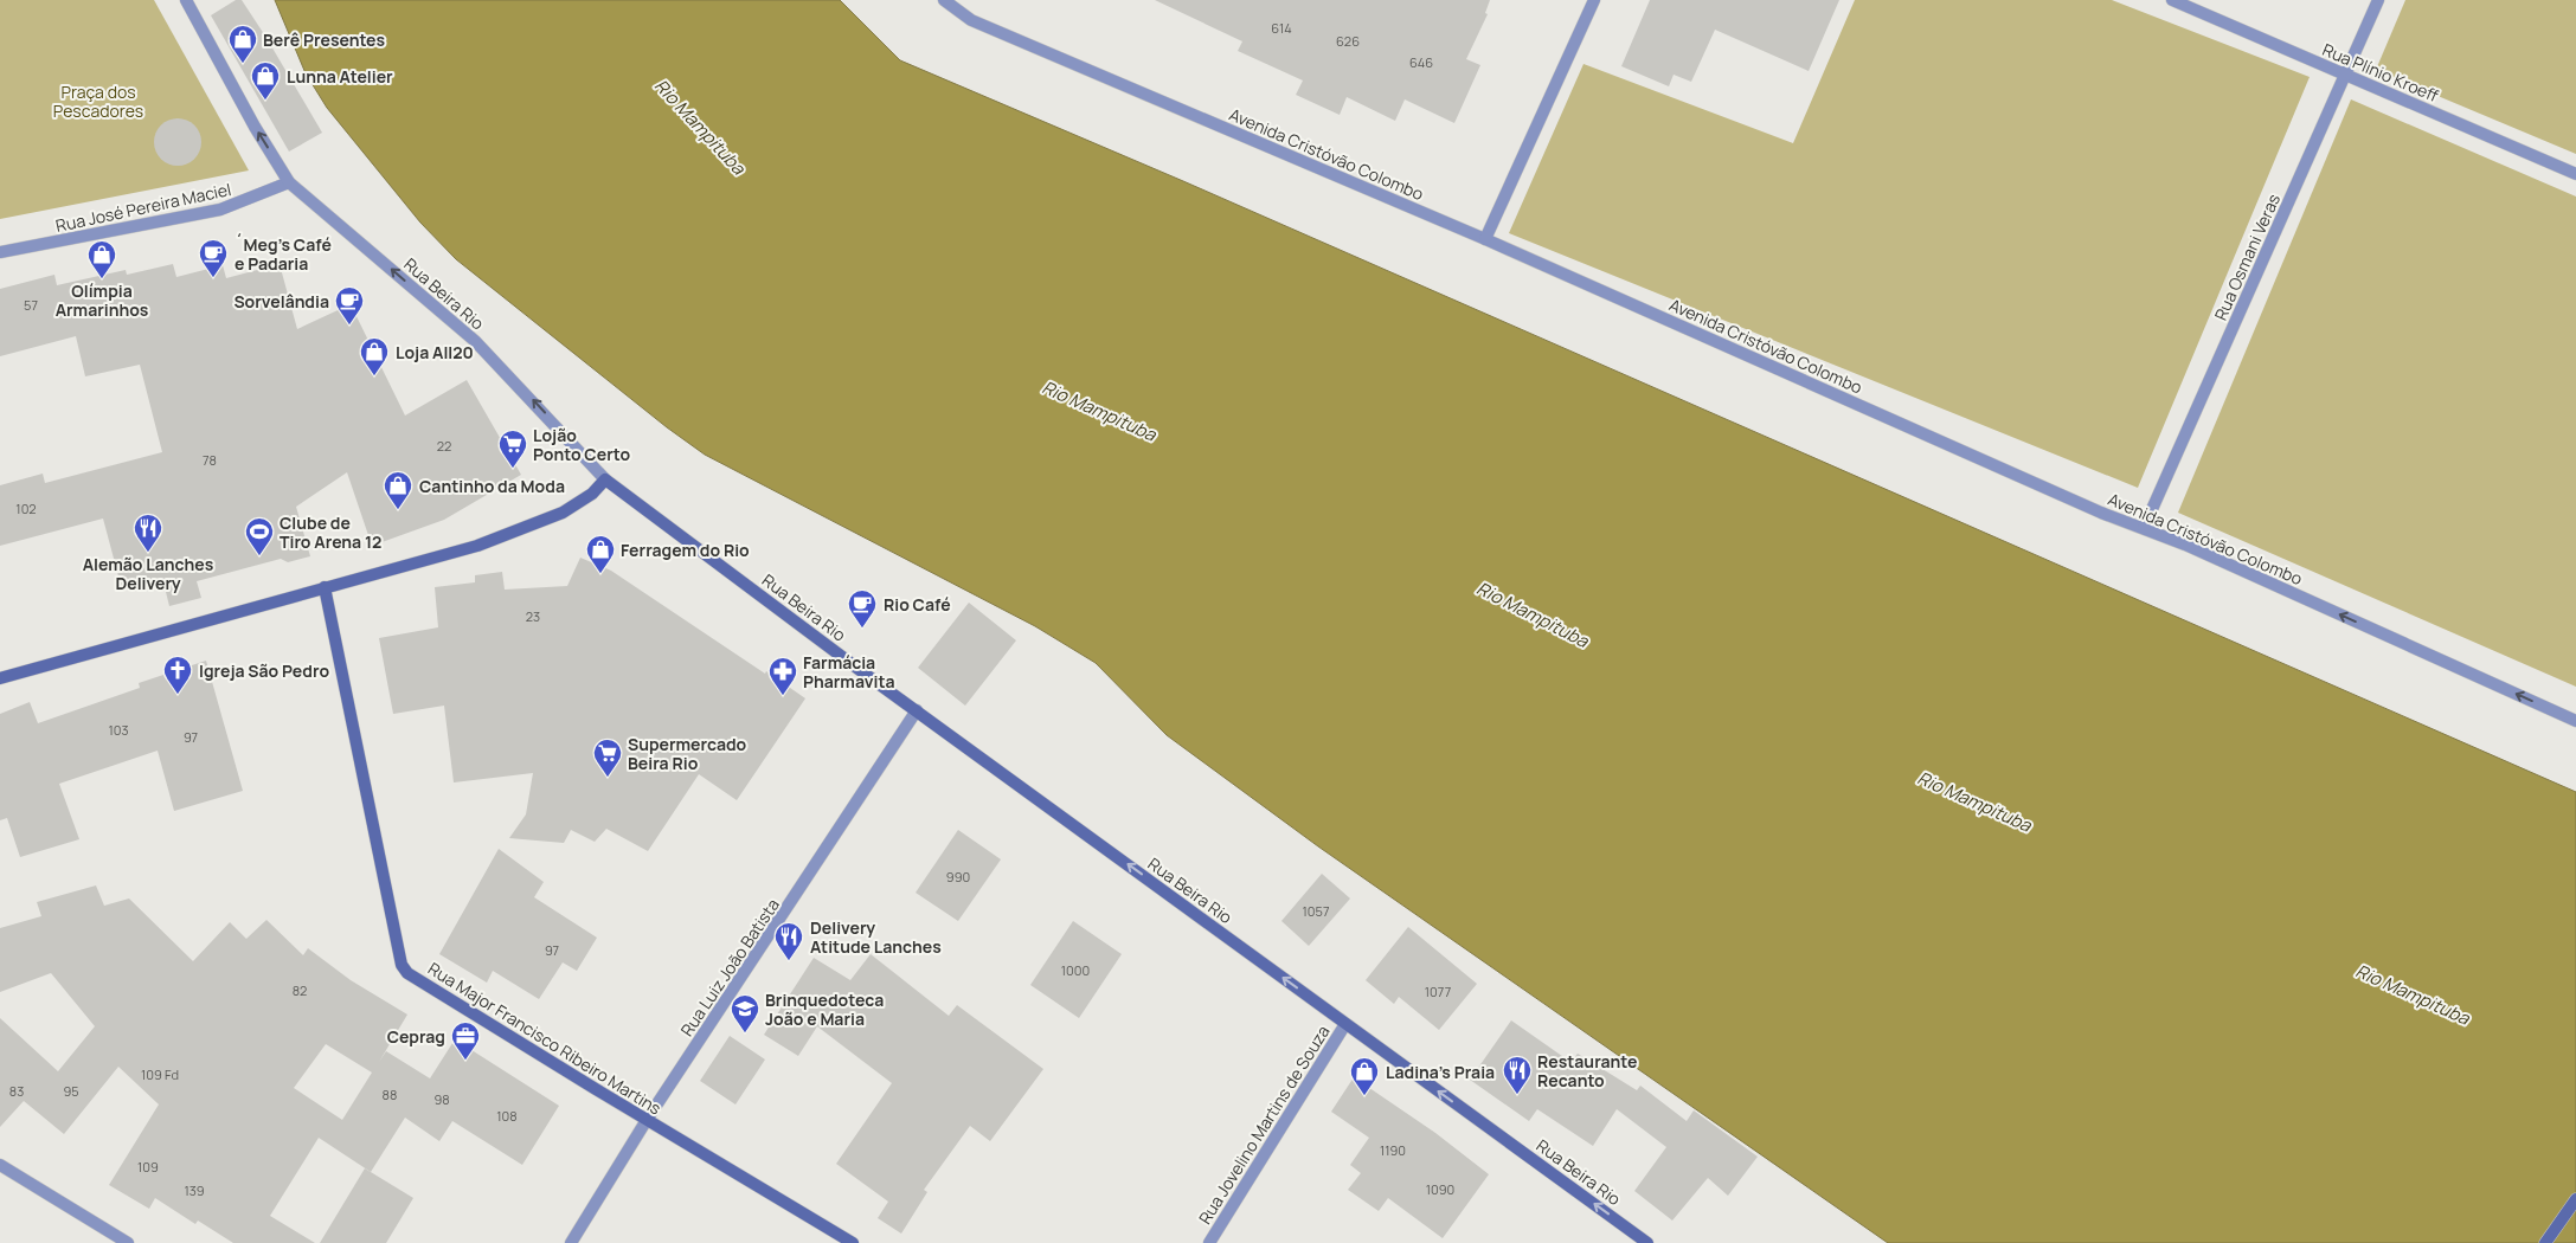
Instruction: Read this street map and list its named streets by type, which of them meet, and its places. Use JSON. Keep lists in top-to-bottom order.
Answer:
{
  "streets": {
    "main road": ["Rua Beira Rio", "Rua Major Francisco Ribeiro Martins"],
    "street": [
      "Rua Plínio Kroeff",
      "Avenida Cristóvão Colombo",
      "Rua José Pereira Maciel",
      "Rua Osmani Veras",
      "Rua Luiz João Batista",
      "Rua Jovelino Martins de Souza"
    ]
  },
  "crossings": [
    ["Rua Plínio Kroeff", "Rua Osmani Veras"],
    ["Avenida Cristóvão Colombo", "Rua Osmani Veras"],
    ["Rua José Pereira Maciel", "Rua Beira Rio"],
    ["Rua Beira Rio", "Rua Luiz João Batista"],
    ["Rua Beira Rio", "Rua Jovelino Martins de Souza"],
    ["Rua Luiz João Batista", "Rua Major Francisco Ribeiro Martins"]
  ],
  "one_way": ["Rua Beira Rio"],
  "water": ["Rio Mampituba"],
  "parks": ["Praça dos Pescadores"],
  "places": {
    "shop": [
      "Berê Presentes",
      "Lunna Atelier",
      "Olímpia Armarinhos",
      "Loja All20",
      "Cantinho da Moda",
      "Ferragem do Rio",
      "Ladina's Praia"
    ],
    "cafe": ["´Meg's Café e Padaria", "Sorvelândia", "Rio Café"],
    "supermarket": ["Lojão Ponto Certo", "Supermercado Beira Rio"],
    "restaurant": ["Alemão Lanches Delivery", "Delivery Atitude Lanches", "Restaurante Recanto"],
    "sports": ["Clube de Tiro Arena 12"],
    "church": ["Igreja São Pedro"],
    "pharmacy": ["Farmácia Pharmavita"],
    "school or university": ["Brinquedoteca João e Maria"],
    "office": ["Ceprag"]
  },
  "house_numbers": [
    "614",
    "626",
    "646",
    "57",
    "22",
    "78",
    "102",
    "23",
    "103",
    "97",
    "990",
    "1057",
    "97",
    "1000",
    "82",
    "1077",
    "109 Fd",
    "83",
    "95",
    "88",
    "98",
    "108",
    "1190",
    "109",
    "1090",
    "139"
  ]
}
